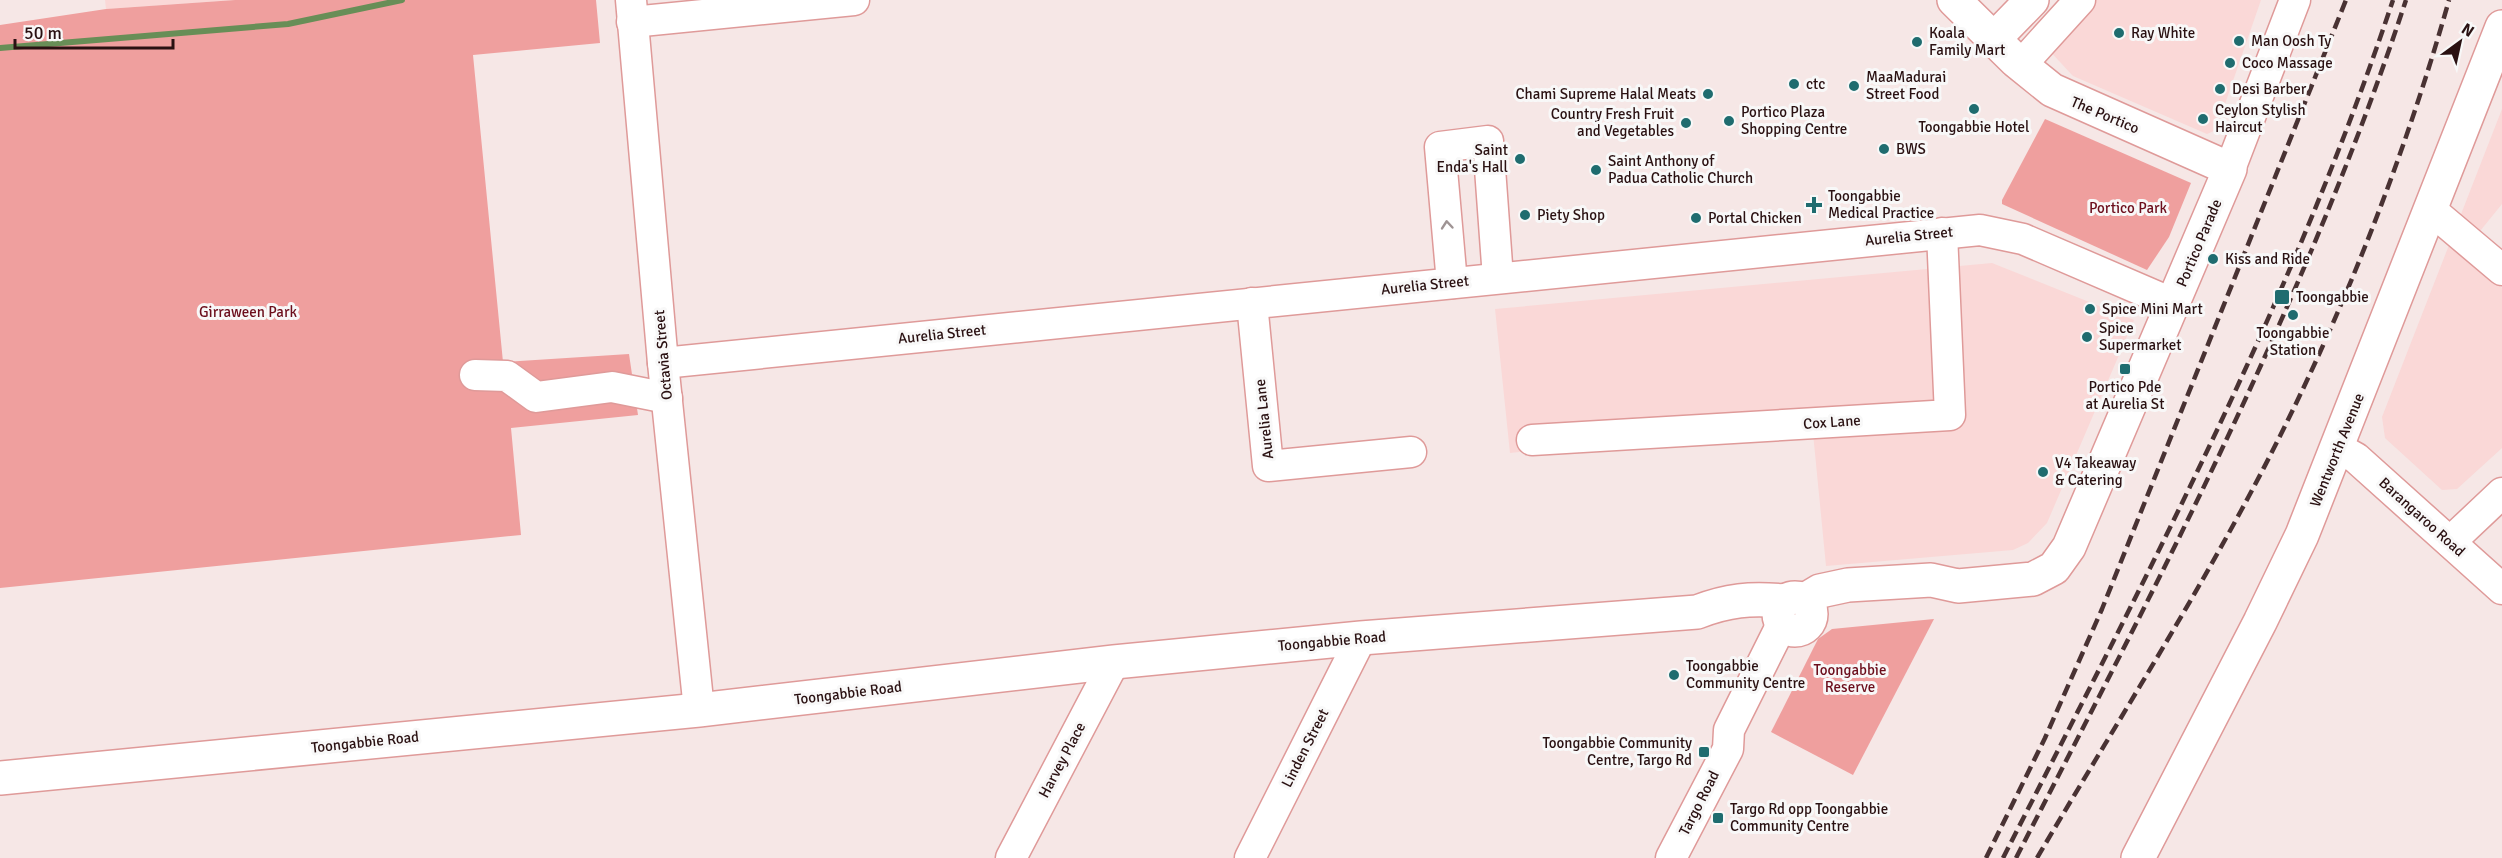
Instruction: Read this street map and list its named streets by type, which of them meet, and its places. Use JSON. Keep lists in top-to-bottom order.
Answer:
{
  "streets": {
    "main road": [
      "The Portico",
      "Portico Parade",
      "Wentworth Avenue",
      "Toongabbie Road"
    ],
    "street": [
      "Aurelia Street",
      "Octavia Street",
      "Aurelia Lane",
      "Cox Lane",
      "Barangaroo Road",
      "Linden Street",
      "Harvey Place",
      "Targo Road"
    ]
  },
  "crossings": [
    ["The Portico", "Portico Parade"],
    ["Aurelia Street", "Portico Parade"],
    ["Aurelia Street", "Octavia Street"],
    ["Aurelia Street", "Aurelia Lane"],
    ["Aurelia Street", "Cox Lane"],
    ["Portico Parade", "Toongabbie Road"],
    ["Octavia Street", "Toongabbie Road"],
    ["Wentworth Avenue", "Barangaroo Road"],
    ["Toongabbie Road", "Linden Street"],
    ["Toongabbie Road", "Harvey Place"],
    ["Toongabbie Road", "Targo Road"]
  ],
  "parks": ["Portico Park", "Girraween Park", "Toongabbie Reserve"],
  "places": {
    "other": [
      "Ray White",
      "Man Oosh Ty",
      "Koala Family Mart",
      "Coco Massage",
      "ctc",
      "MaaMadurai Street Food",
      "Desi Barber",
      "Chami Supreme Halal Meats",
      "Toongabbie Hotel",
      "Ceylon Stylish Haircut",
      "Portico Plaza Shopping Centre",
      "Country Fresh Fruit and Vegetables",
      "BWS",
      "Saint Enda's Hall",
      "Saint Anthony of Padua Catholic Church",
      "Piety Shop",
      "Portal Chicken",
      "Kiss and Ride",
      "Spice Mini Mart",
      "Toongabbie Station",
      "Spice Supermarket",
      "V4 Takeaway & Catering",
      "Toongabbie Community Centre"
    ],
    "health": ["Toongabbie Medical Practice"],
    "transit": [
      "Toongabbie",
      "Portico Pde at Aurelia St",
      "Toongabbie Community Centre, Targo Rd",
      "Targo Rd opp Toongabbie Community Centre"
    ]
  },
  "scale_bar": "50 m",
  "north": "top right"
}
